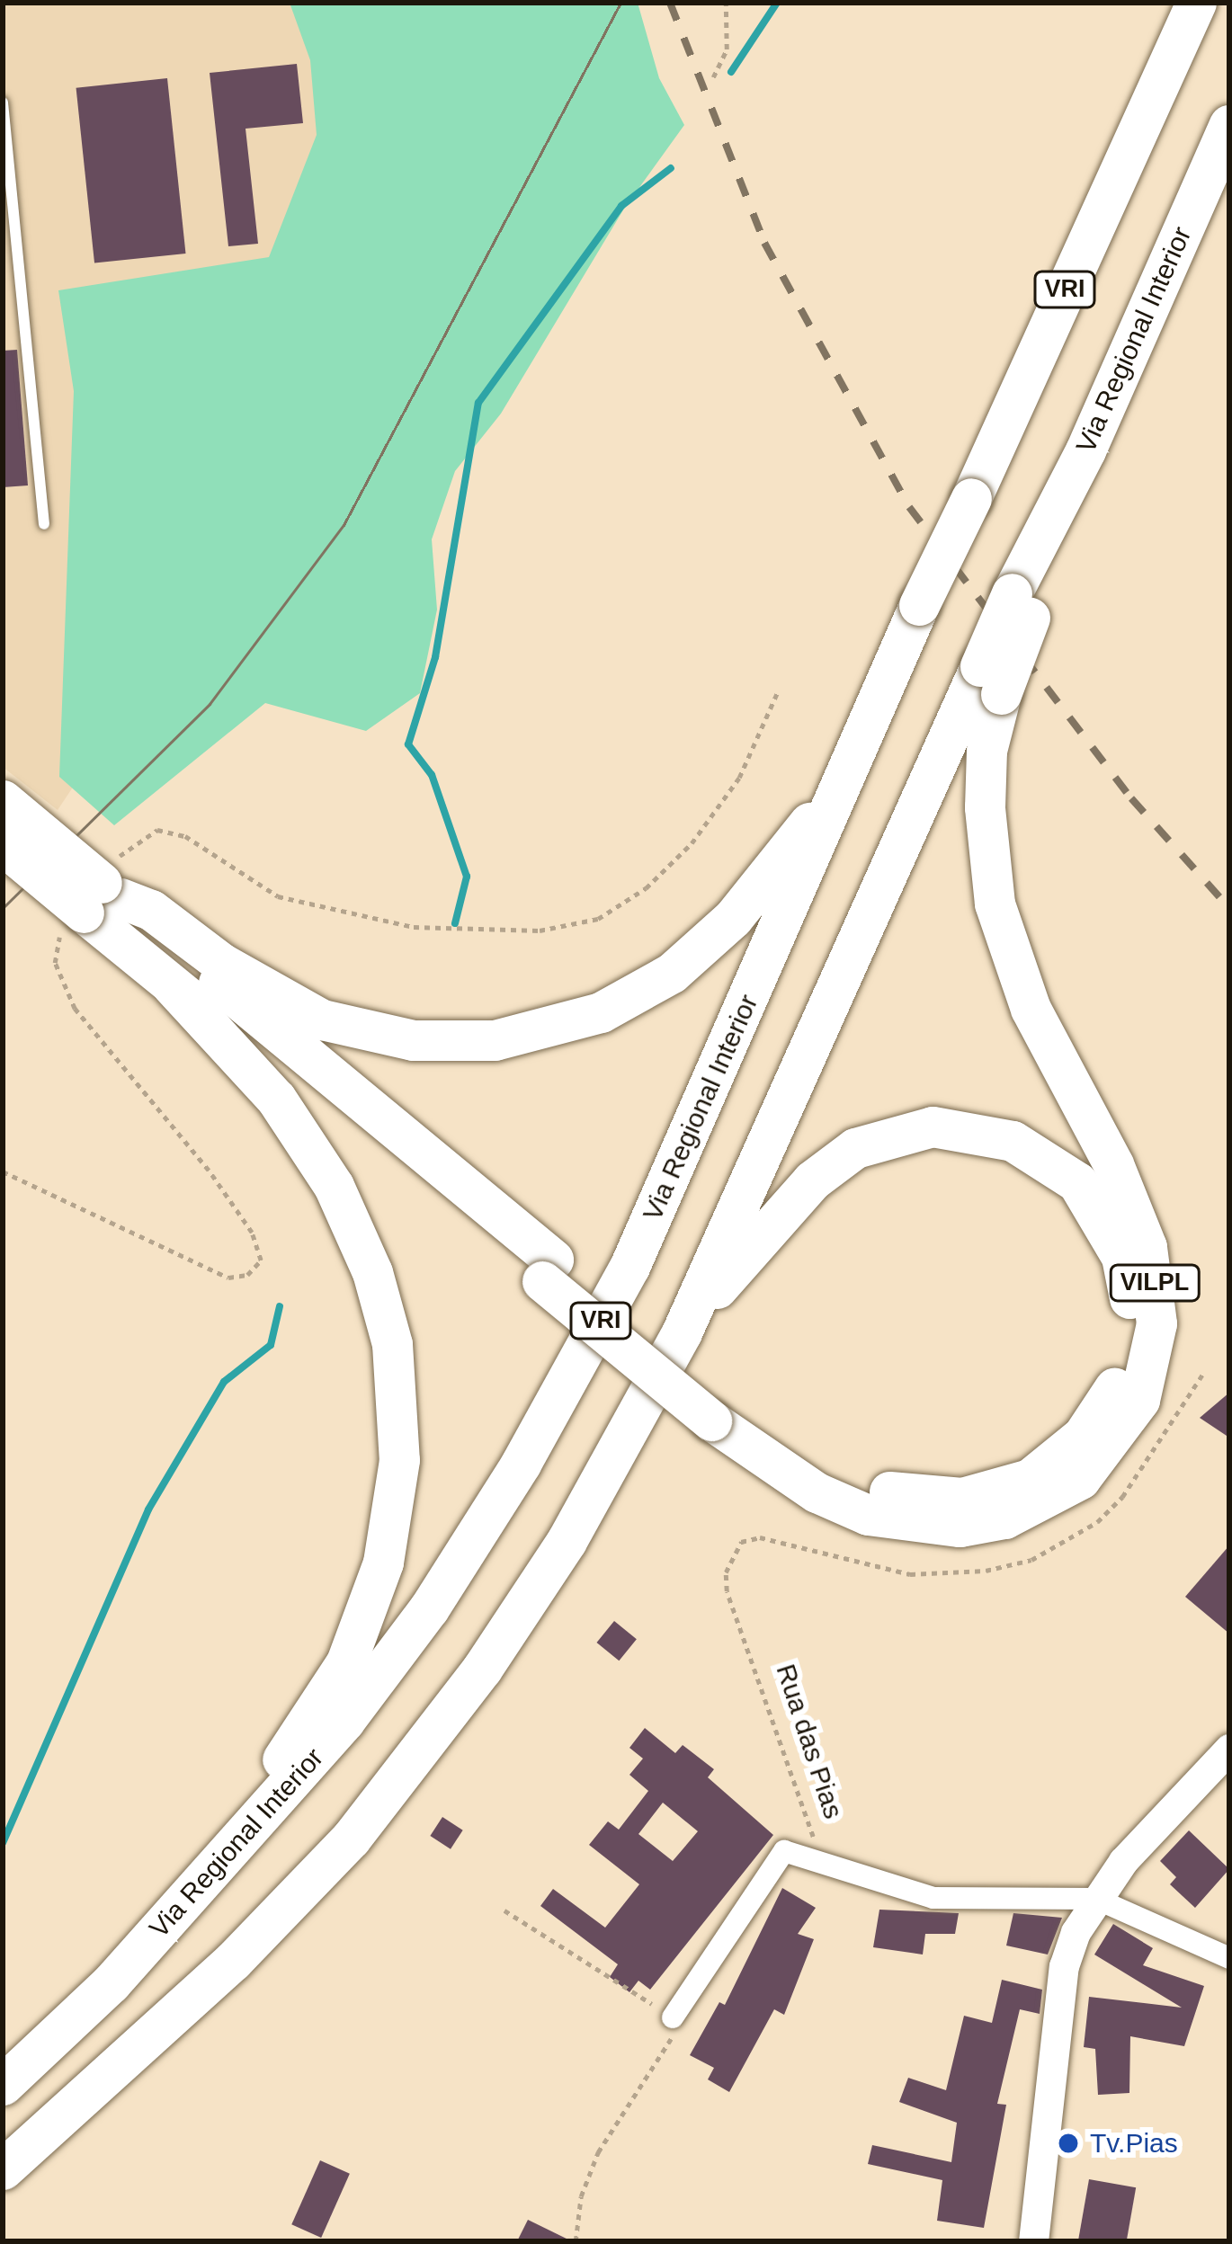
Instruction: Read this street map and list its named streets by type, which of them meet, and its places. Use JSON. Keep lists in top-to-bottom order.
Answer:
{
  "streets": {
    "highway": ["VRI", "Via Regional Interior", "VILPL"],
    "street": ["Rua das Pias"]
  },
  "crossings": [
    ["Via Regional Interior", "VILPL"]
  ],
  "places": ["Tv.Pias"]
}
